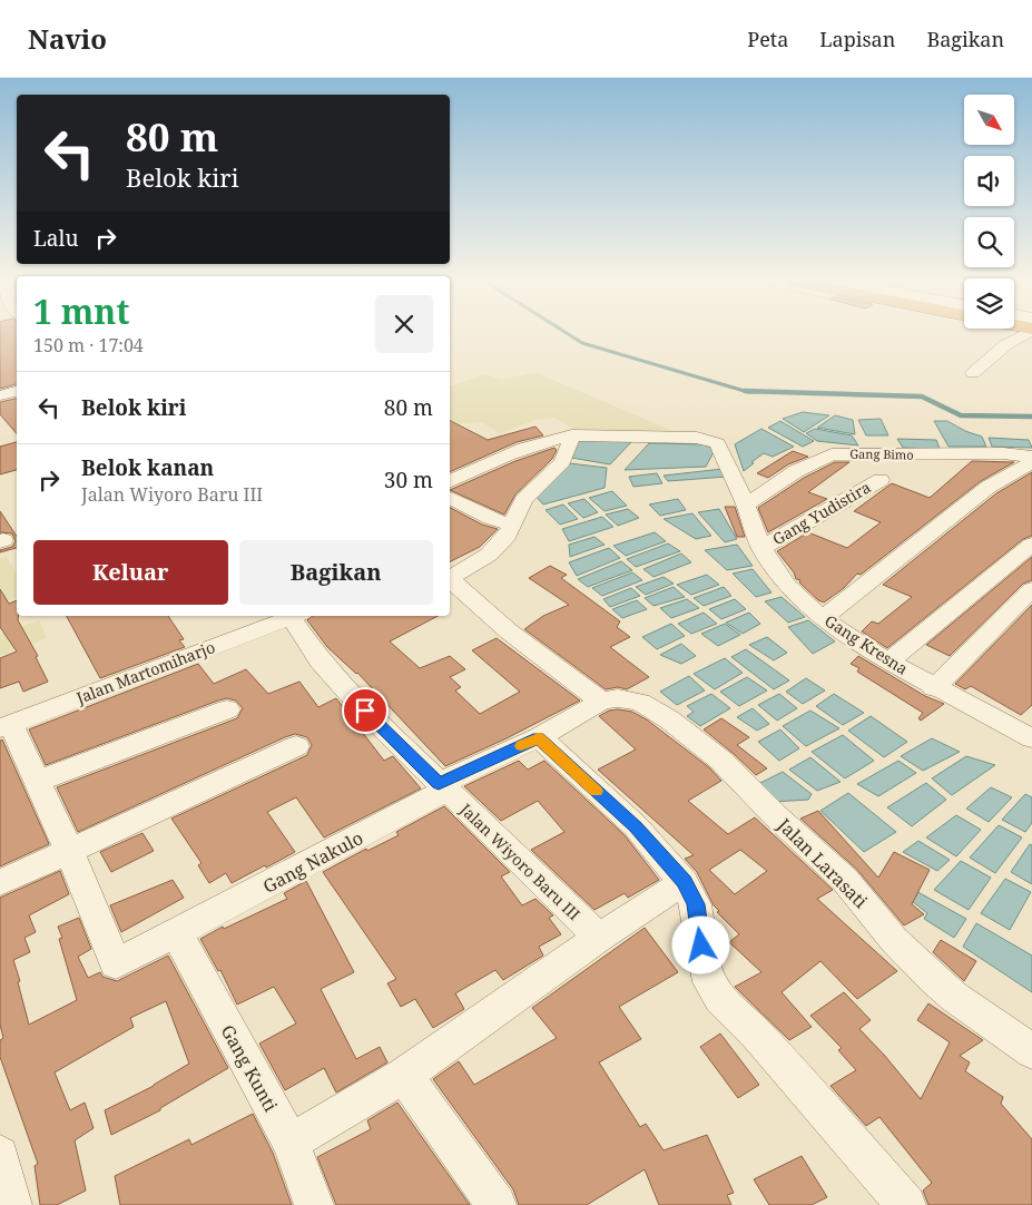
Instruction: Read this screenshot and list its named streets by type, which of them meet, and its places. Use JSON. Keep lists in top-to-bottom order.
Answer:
{
  "streets": {
    "street": [
      "Gang Bimo",
      "Gang Yudistira",
      "Gang Kresna",
      "Jalan Martomiharjo",
      "Gang Nakulo",
      "Jalan Wiyoro Baru III",
      "Jalan Larasati",
      "Gang Kunti"
    ]
  },
  "crossings": [
    ["Gang Bimo", "Gang Kresna"],
    ["Gang Yudistira", "Gang Kresna"],
    ["Gang Nakulo", "Jalan Wiyoro Baru III"],
    ["Gang Nakulo", "Jalan Larasati"],
    ["Gang Nakulo", "Gang Kunti"]
  ],
  "north": "bottom right",
  "page": {
    "header": "Navio",
    "nav": ["Peta", "Lapisan", "Bagikan"],
    "turn": ["80 m", "Belok kiri"],
    "then": "Lalu",
    "heading": ["1 mnt", "150 m · 17:04"],
    "list": [
      {
        "name": "Belok kiri",
        "value": "80 m"
      },
      {
        "name": "Belok kanan",
        "note": "Jalan Wiyoro Baru III",
        "value": "30 m"
      }
    ],
    "buttons": ["Keluar", "Bagikan"]
  }
}
